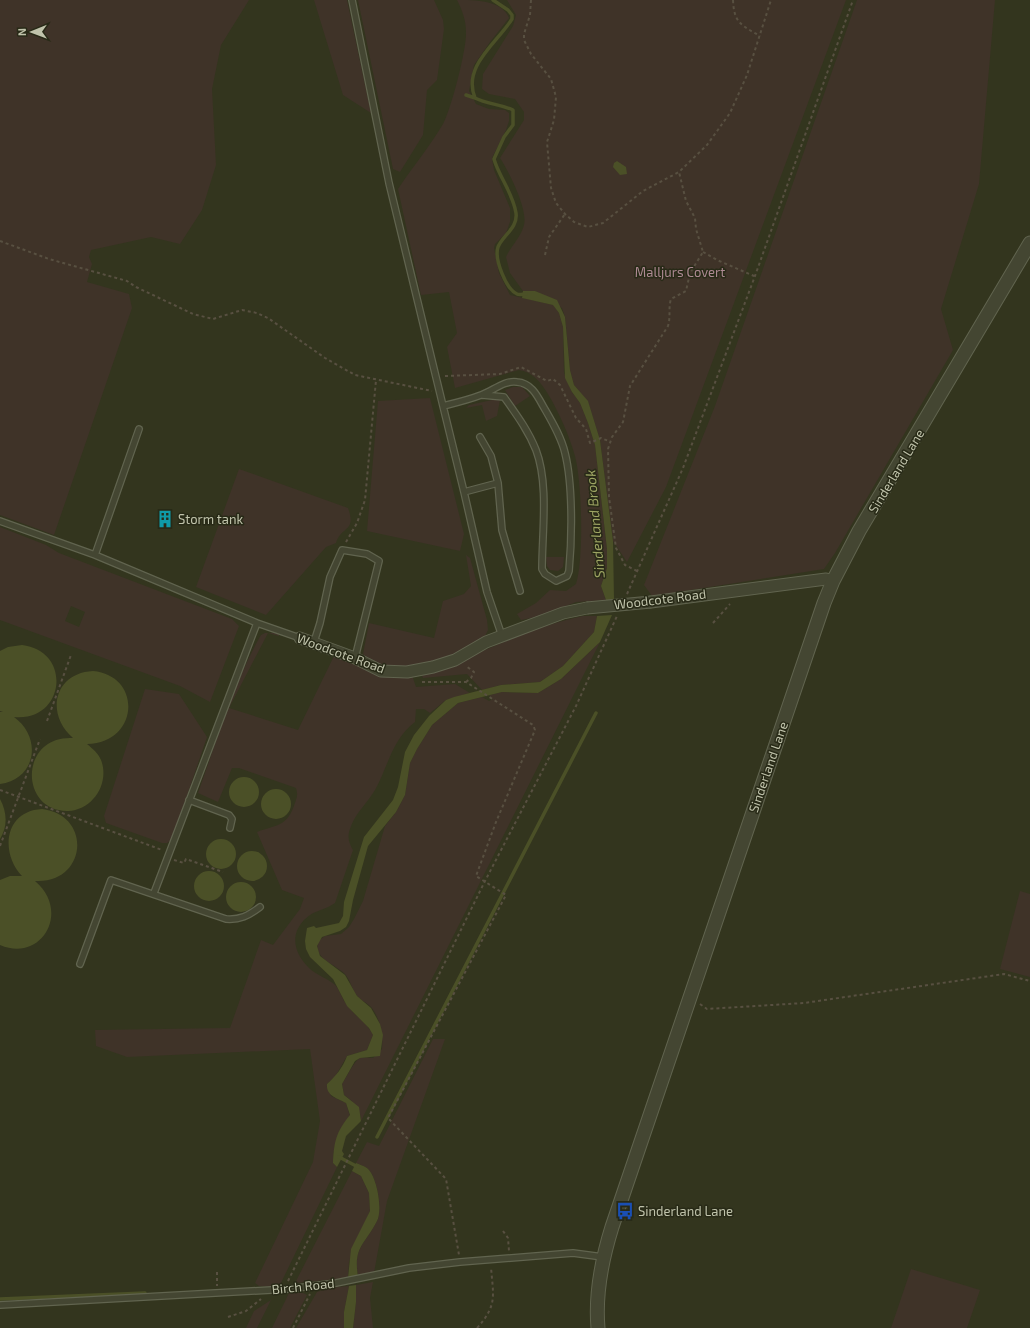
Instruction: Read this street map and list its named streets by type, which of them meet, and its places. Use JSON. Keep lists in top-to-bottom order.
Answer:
{
  "streets": {
    "street": ["Sinderland Lane", "Woodcote Road"],
    "lane": ["Birch Road"]
  },
  "crossings": [
    ["Sinderland Lane", "Woodcote Road"],
    ["Sinderland Lane", "Birch Road"]
  ],
  "water": ["Sinderland Brook"],
  "parks": ["Malljurs Covert"],
  "places": {
    "building": ["Storm tank"],
    "bus stop": ["Sinderland Lane"]
  },
  "north": "left"
}
